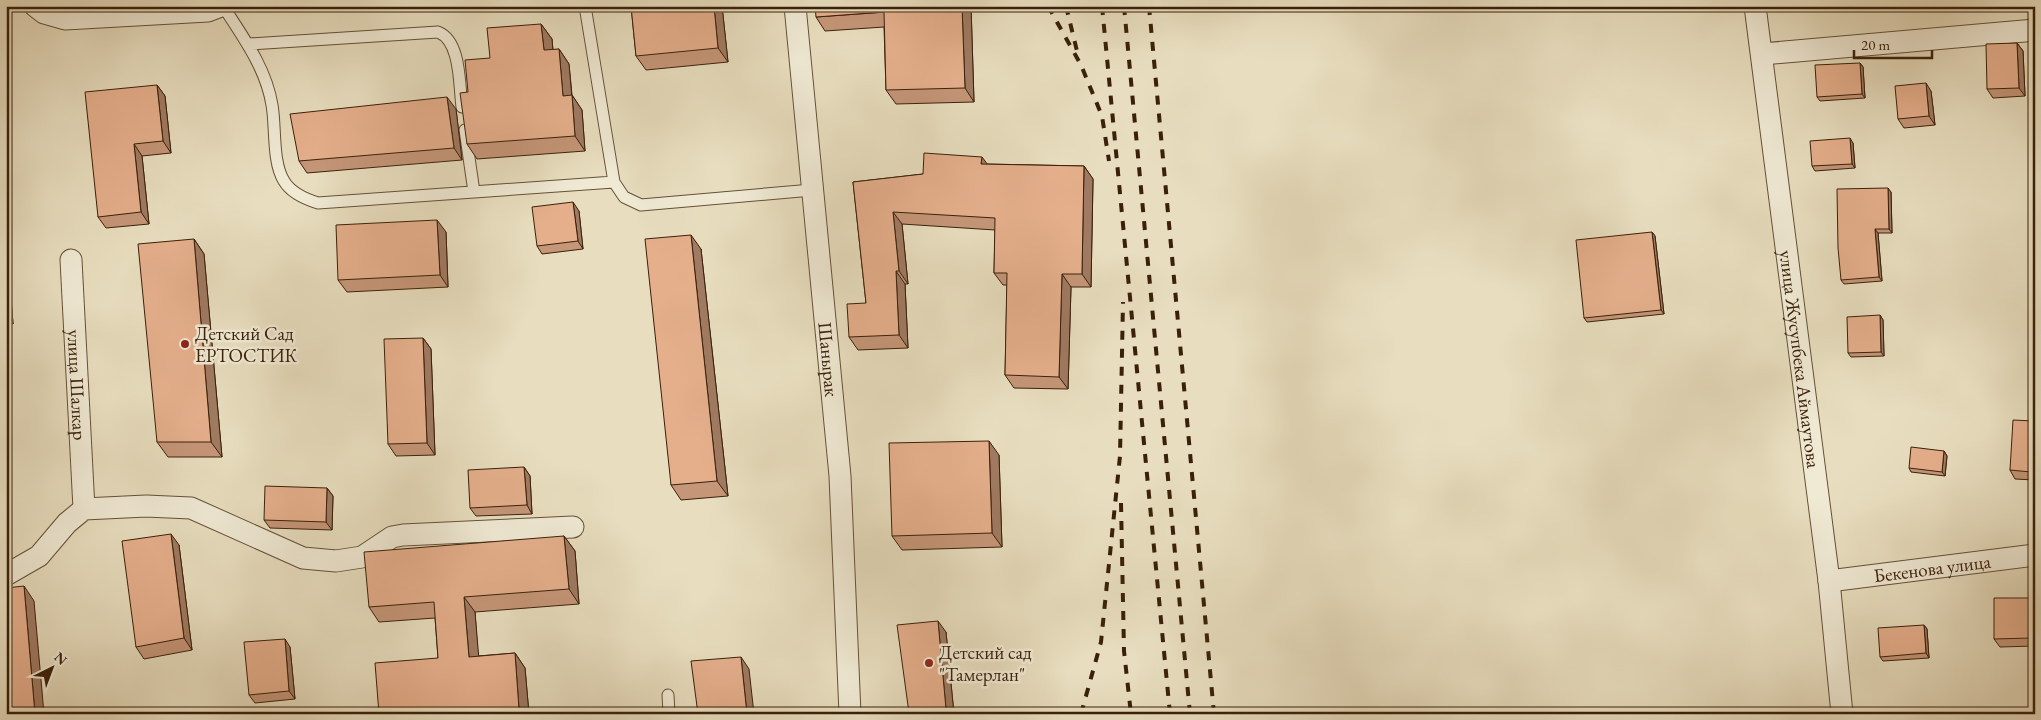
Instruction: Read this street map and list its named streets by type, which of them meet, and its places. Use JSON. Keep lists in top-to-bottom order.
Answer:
{
  "streets": {
    "street": [
      "Шанырак",
      "улица Жусупбека Аймаутова",
      "улица Шалкар",
      "Бекенова улица"
    ]
  },
  "crossings": [
    ["улица Жусупбека Аймаутова", "Бекенова улица"]
  ],
  "places": ["Детский Сад ЕРТОСТИК", "Детский сад \"Тамерлан\""],
  "scale_bar": "20 m",
  "north": "top right"
}
